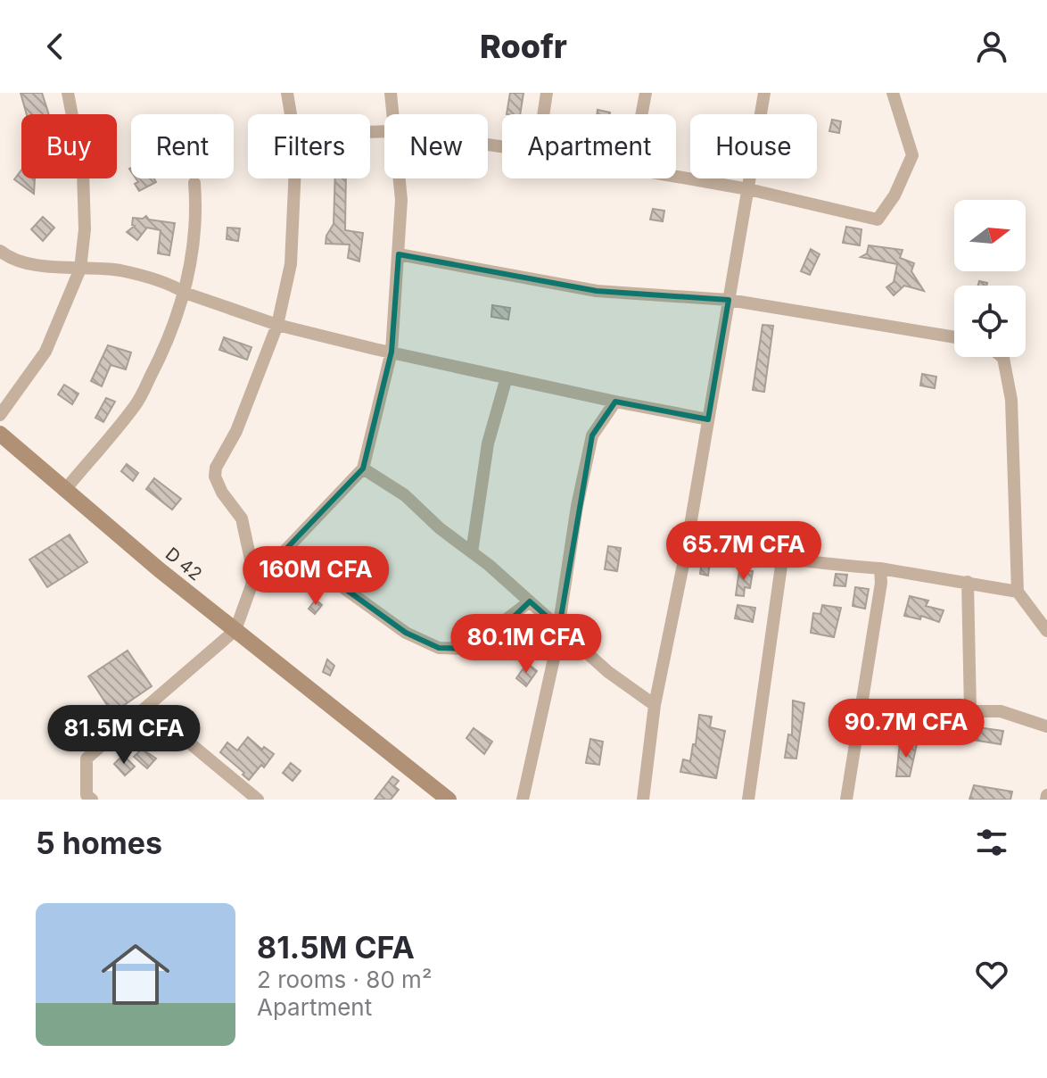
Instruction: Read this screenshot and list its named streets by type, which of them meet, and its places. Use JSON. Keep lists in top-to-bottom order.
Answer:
{
  "streets": {
    "street": ["D 42"]
  },
  "north": "right",
  "page": {
    "header": "Roofr",
    "chip": [
      "Buy",
      "Rent",
      "Filters",
      "New",
      "Apartment",
      "House"
    ],
    "price": [
      "65.7M CFA",
      "160M CFA",
      "80.1M CFA",
      "90.7M CFA",
      "81.5M CFA"
    ],
    "heading": "5 homes",
    "list": [
      {
        "name": "81.5M CFA",
        "note": "2 rooms · 80 m² · Apartment"
      }
    ]
  }
}
